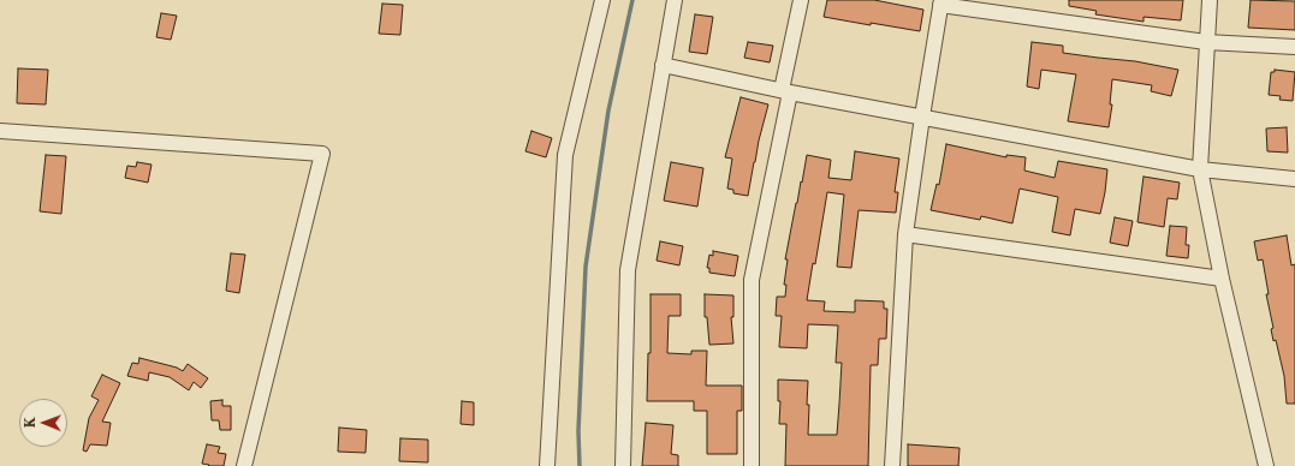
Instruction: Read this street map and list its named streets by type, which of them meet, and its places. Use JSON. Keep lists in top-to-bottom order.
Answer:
{
  "north": "left"
}
